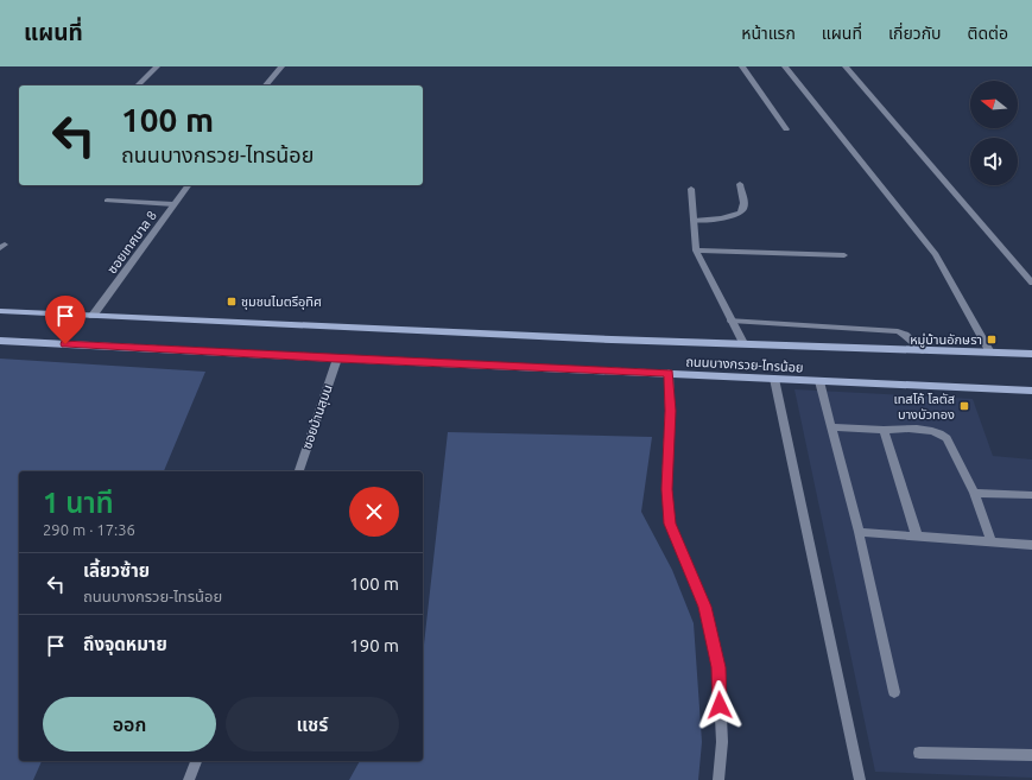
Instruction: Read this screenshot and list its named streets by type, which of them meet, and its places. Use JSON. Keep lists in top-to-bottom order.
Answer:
{
  "streets": {
    "main road": ["ถนนบางกรวย-ไทรน้อย"],
    "street": ["ซอยเทศบาล 8", "ซอยบ้านสุมน"]
  },
  "crossings": [
    ["ซอยเทศบาล 8", "ถนนบางกรวย-ไทรน้อย"],
    ["ถนนบางกรวย-ไทรน้อย", "ซอยบ้านสุมน"]
  ],
  "places": {
    "transit": ["ชุมชนไมตรีอุทิศ", "หมู่บ้านอักษรา", "เทสโก้ โลตัส บางบัวทอง"]
  },
  "north": "left",
  "page": {
    "header": "แผนที่",
    "nav": [
      "หน้าแรก",
      "แผนที่",
      "เกี่ยวกับ",
      "ติดต่อ"
    ],
    "turn": ["100 m", "ถนนบางกรวย-ไทรน้อย"],
    "heading": ["1 นาที", "290 m · 17:36"],
    "list": [
      {
        "name": "เลี้ยวซ้าย",
        "note": "ถนนบางกรวย-ไทรน้อย",
        "value": "100 m"
      },
      {
        "name": "ถึงจุดหมาย",
        "value": "190 m"
      }
    ],
    "buttons": ["ออก", "แชร์"]
  }
}
